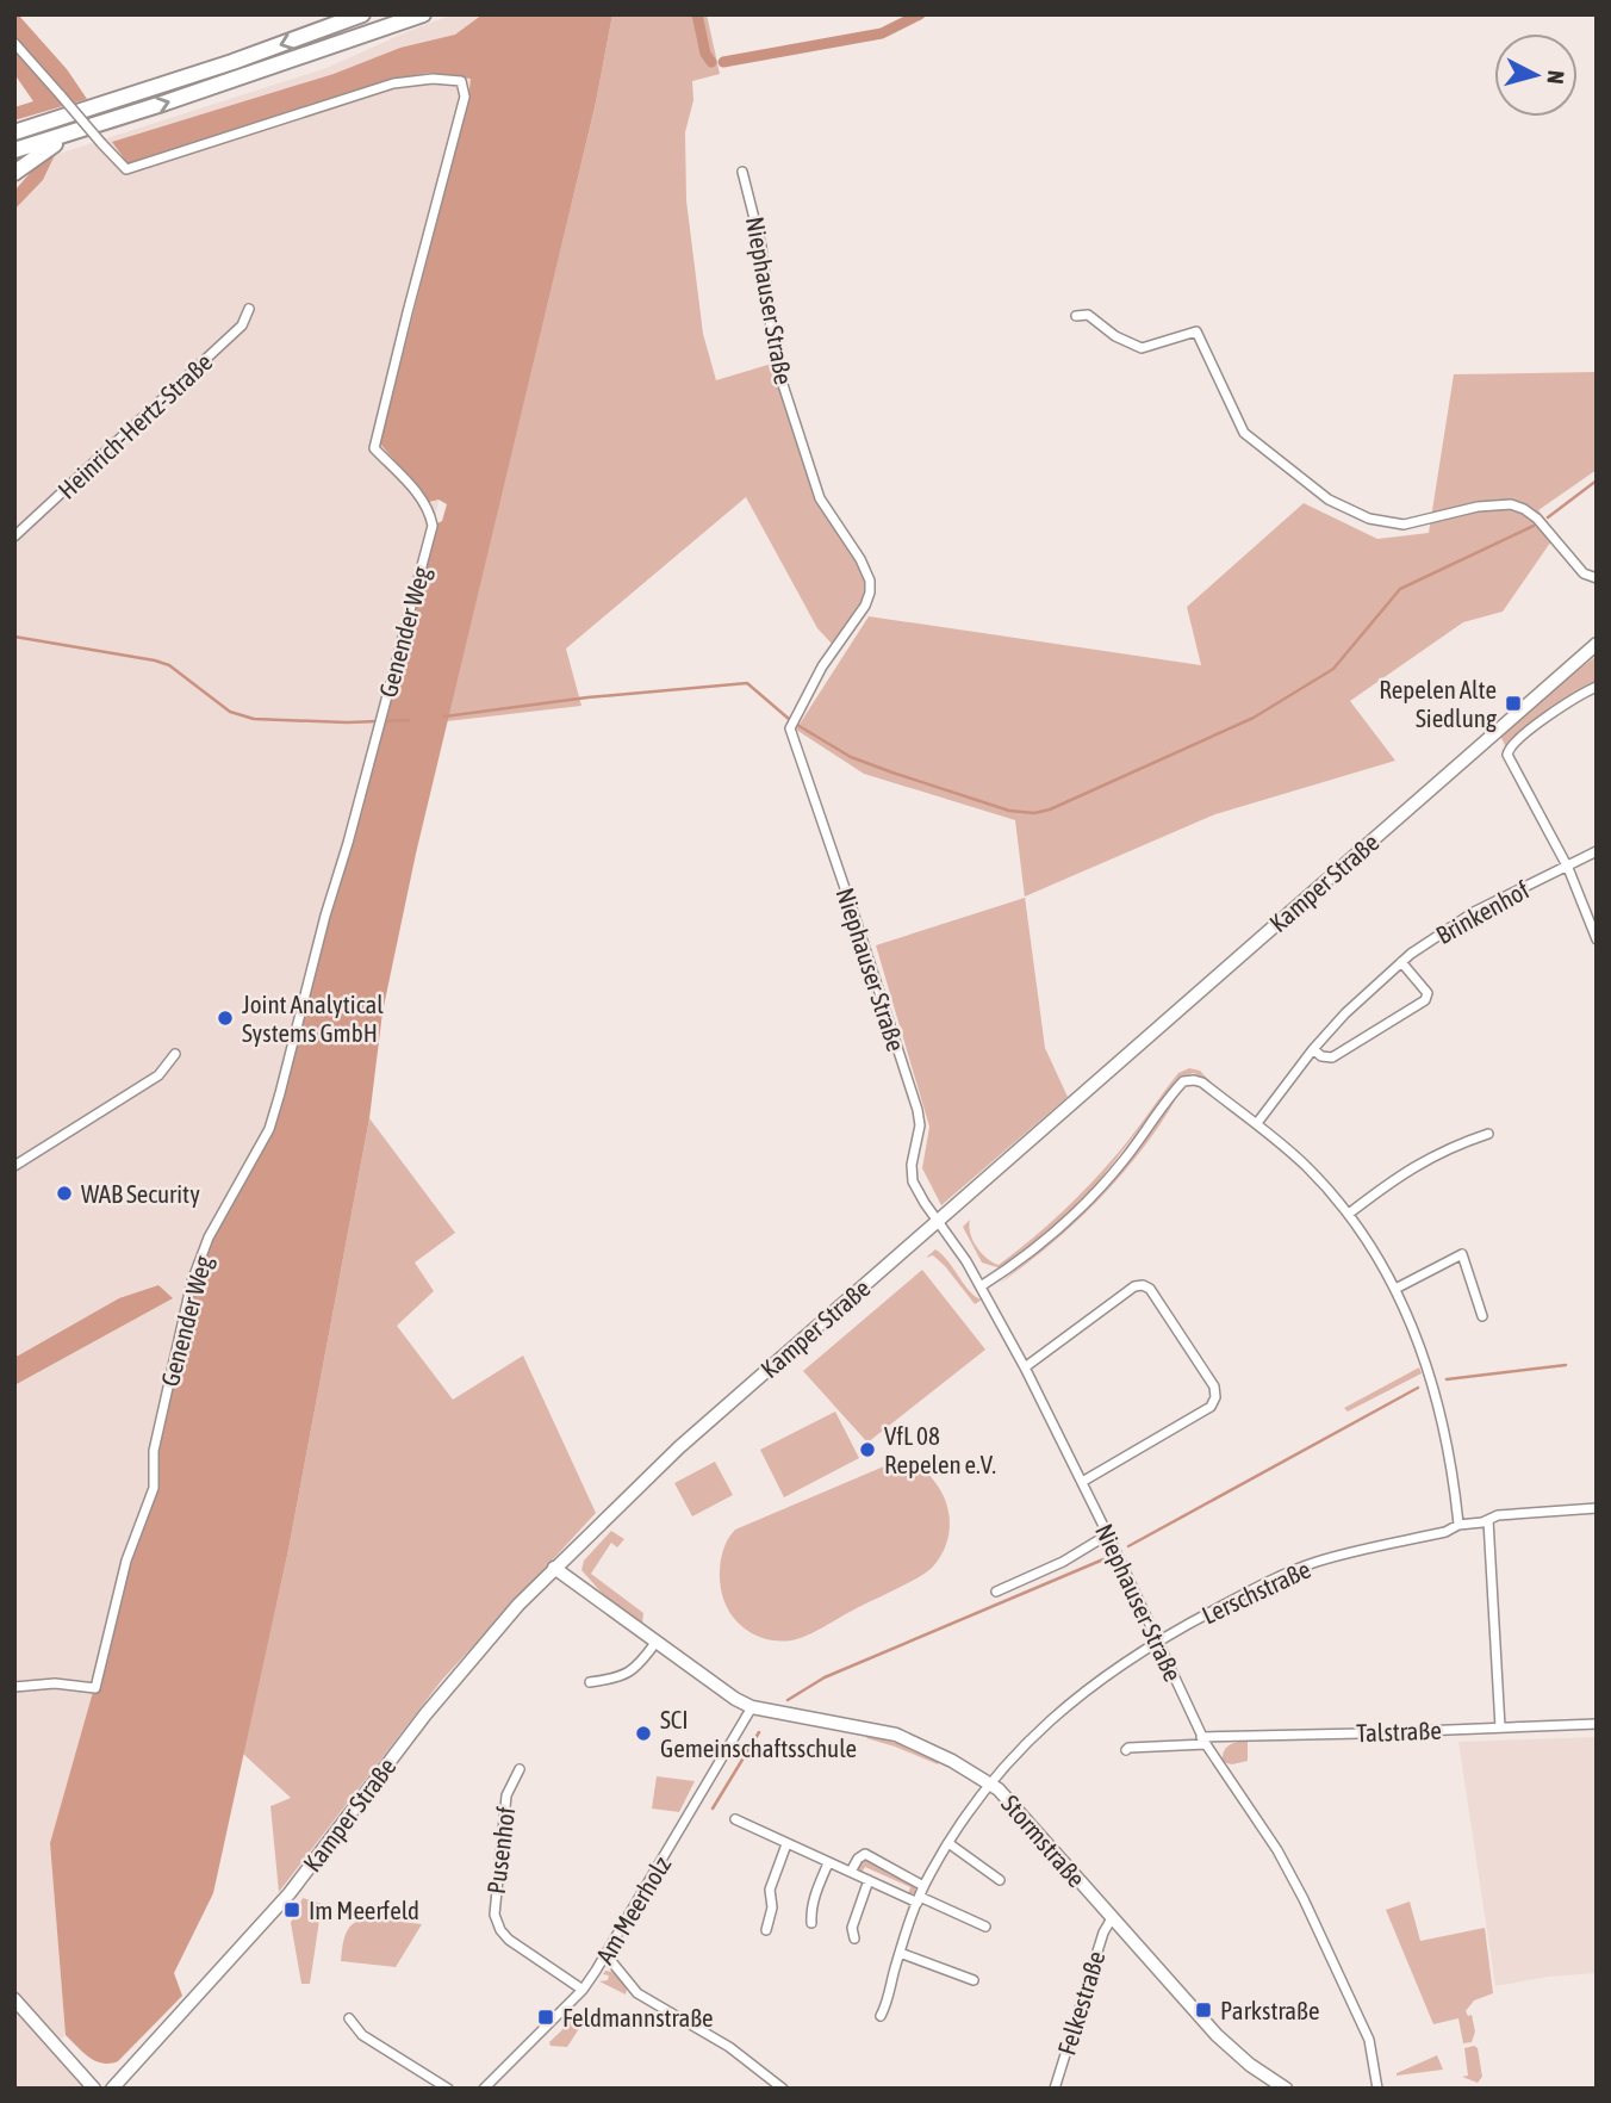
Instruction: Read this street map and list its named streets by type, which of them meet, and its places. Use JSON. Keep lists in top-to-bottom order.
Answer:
{
  "streets": {
    "main road": ["Kamper Straße", "Stormstraße"],
    "street": [
      "Niephauser Straße",
      "Heinrich-Hertz-Straße",
      "Genender Weg",
      "Brinkenhof",
      "Lerschstraße",
      "Talstraße",
      "Pusenhof",
      "Am Meerholz",
      "Felkestraße"
    ]
  },
  "crossings": [
    ["Niephauser Straße", "Kamper Straße"],
    ["Niephauser Straße", "Lerschstraße"],
    ["Niephauser Straße", "Talstraße"],
    ["Kamper Straße", "Stormstraße"],
    ["Lerschstraße", "Stormstraße"],
    ["Stormstraße", "Am Meerholz"],
    ["Stormstraße", "Felkestraße"],
    ["Pusenhof", "Am Meerholz"]
  ],
  "places": {
    "transit": [
      "Repelen Alte Siedlung",
      "Im Meerfeld",
      "Parkstraße",
      "Feldmannstraße"
    ],
    "other": [
      "Joint Analytical Systems GmbH",
      "WAB Security",
      "VfL 08 Repelen e.V.",
      "SCI Gemeinschaftsschule"
    ]
  },
  "north": "right"
}
